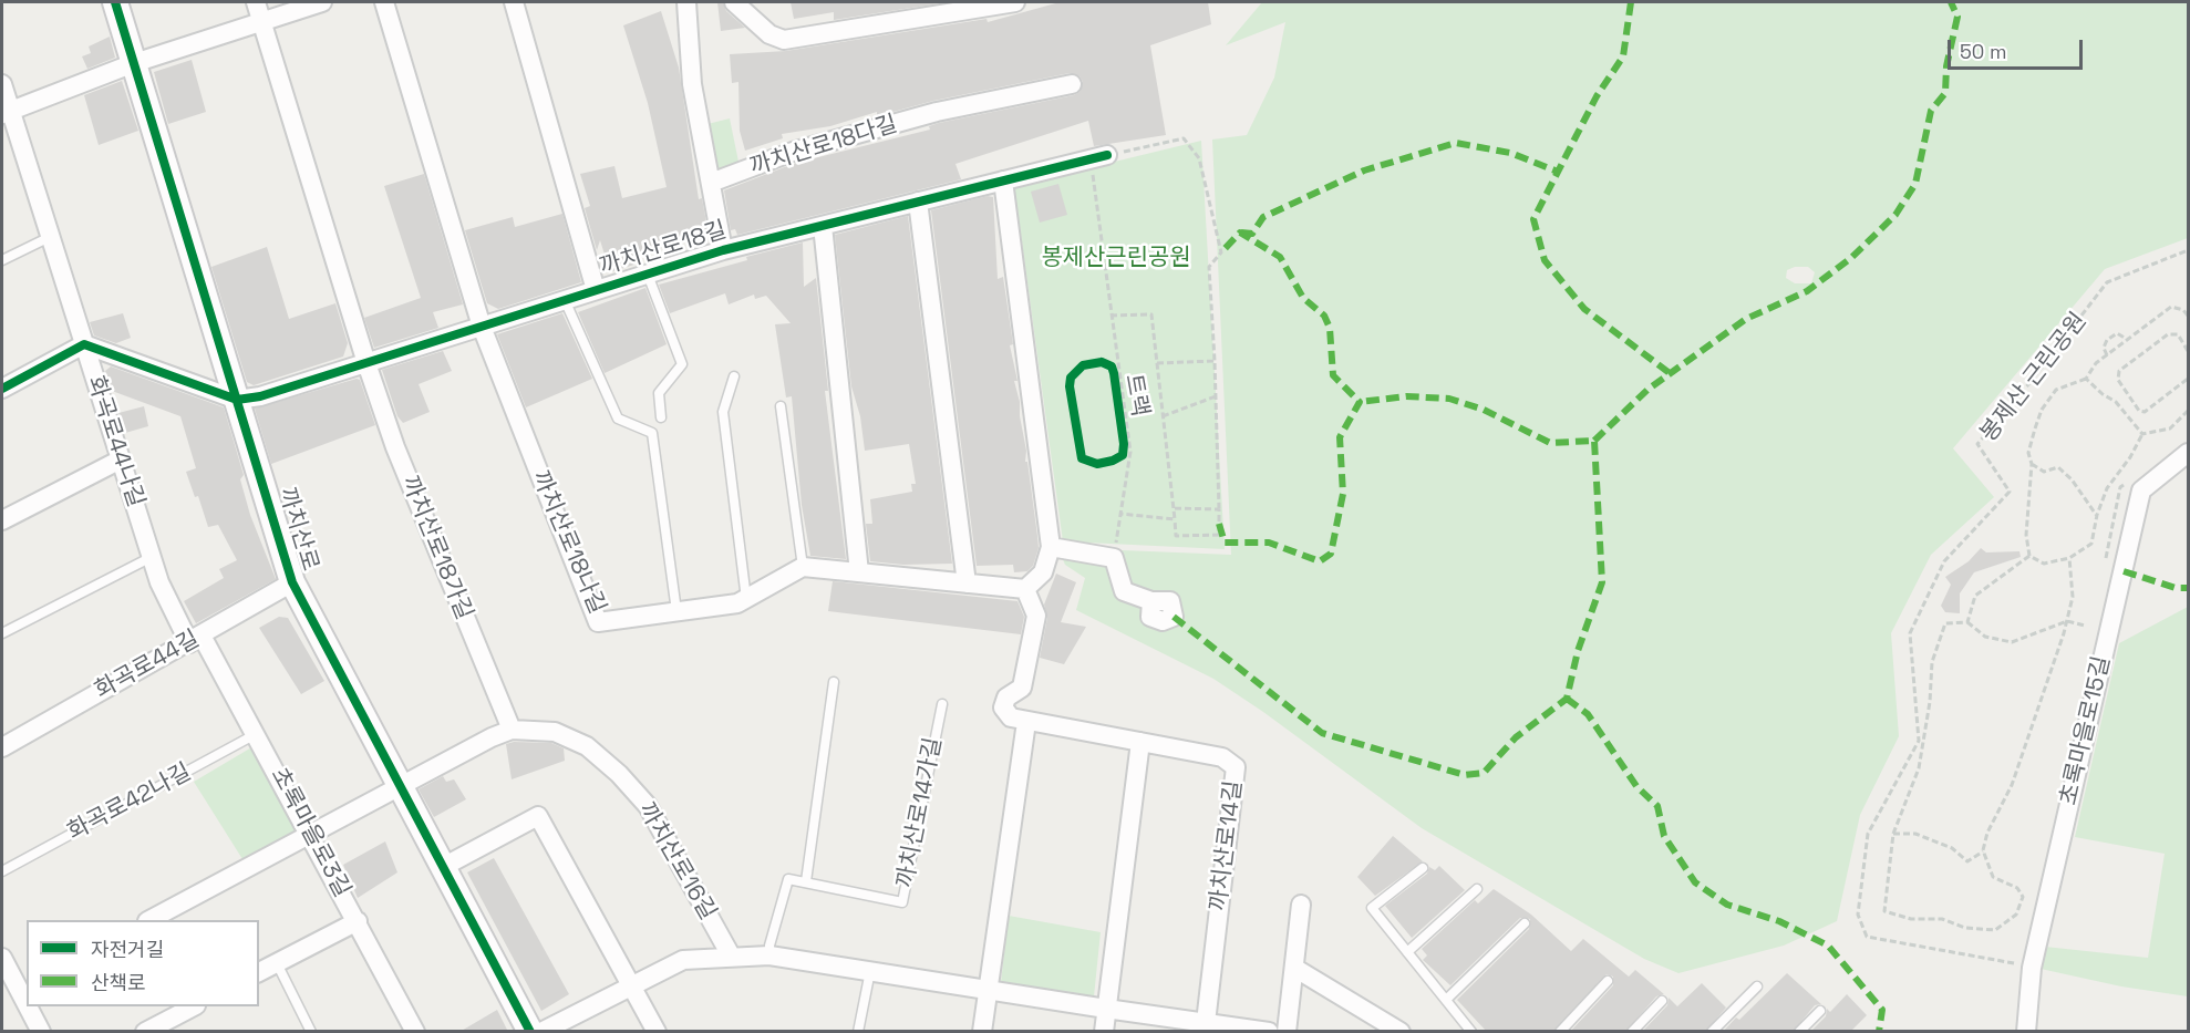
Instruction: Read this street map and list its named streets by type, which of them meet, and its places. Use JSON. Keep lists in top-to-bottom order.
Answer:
{
  "streets": {
    "street": [
      "까치산로18다길",
      "까치산로18길",
      "화곡로44나길",
      "까치산로",
      "까치산로18나길",
      "까치산로18가길",
      "화곡로44길",
      "초록마을로15길",
      "초록마을로3길",
      "까치산로14길",
      "까치산로16길"
    ],
    "lane": ["화곡로42나길", "까치산로14가길"],
    "path": ["봉제산 근린공원"],
    "cycle path": ["트랙"]
  },
  "crossings": [
    ["까치산로18길", "까치산로"],
    ["까치산로18길", "까치산로18나길"],
    ["까치산로18길", "까치산로18가길"],
    ["화곡로44나길", "화곡로44길"],
    ["화곡로44나길", "초록마을로3길"],
    ["까치산로", "화곡로44길"],
    ["까치산로", "까치산로16길"],
    ["까치산로18가길", "까치산로16길"],
    ["화곡로44길", "초록마을로3길"],
    ["화곡로42나길", "초록마을로3길"],
    ["초록마을로3길", "까치산로16길"]
  ],
  "parks": ["봉제산근린공원"],
  "legend": ["자전거길", "산책로"],
  "scale_bar": "50 m"
}
